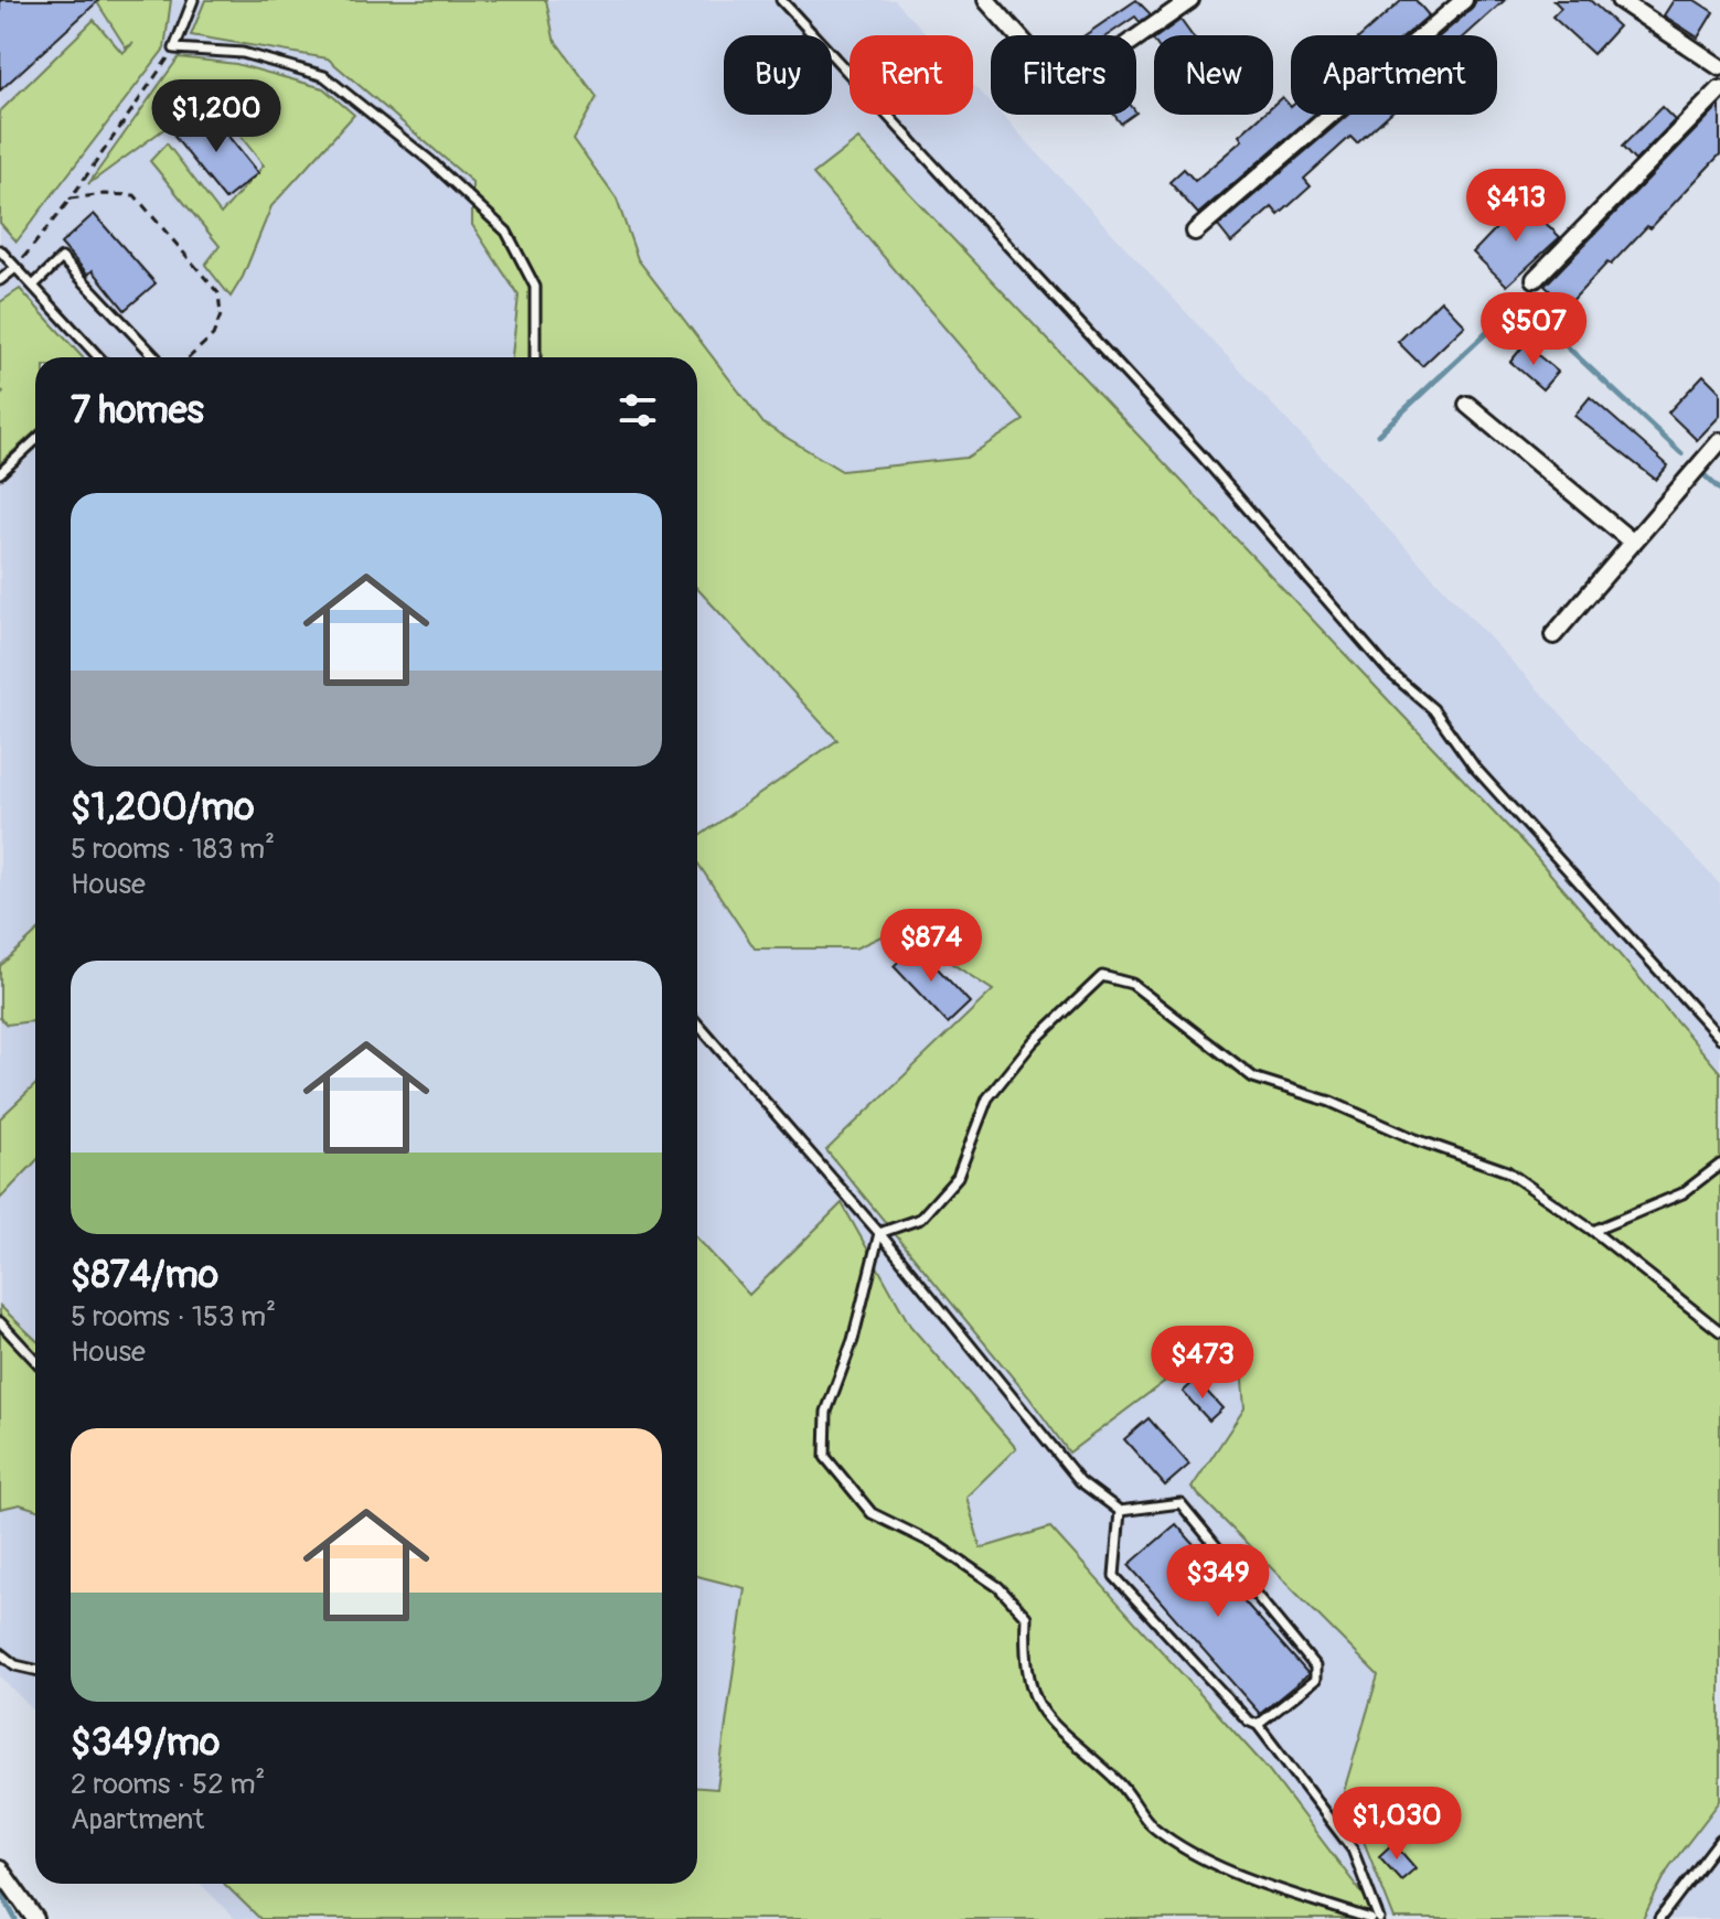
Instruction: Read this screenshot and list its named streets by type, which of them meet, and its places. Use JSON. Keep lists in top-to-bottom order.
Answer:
{
  "page": {
    "chip": [
      "Buy",
      "Rent",
      "Filters",
      "New",
      "Apartment"
    ],
    "price": [
      "$1,200",
      "$413",
      "$507",
      "$874",
      "$473",
      "$349",
      "$1,030"
    ],
    "heading": "7 homes",
    "list": [
      {
        "name": "$1,200/mo",
        "note": "5 rooms · 183 m² · House"
      },
      {
        "name": "$874/mo",
        "note": "5 rooms · 153 m² · House"
      },
      {
        "name": "$349/mo",
        "note": "2 rooms · 52 m² · Apartment"
      }
    ]
  }
}
